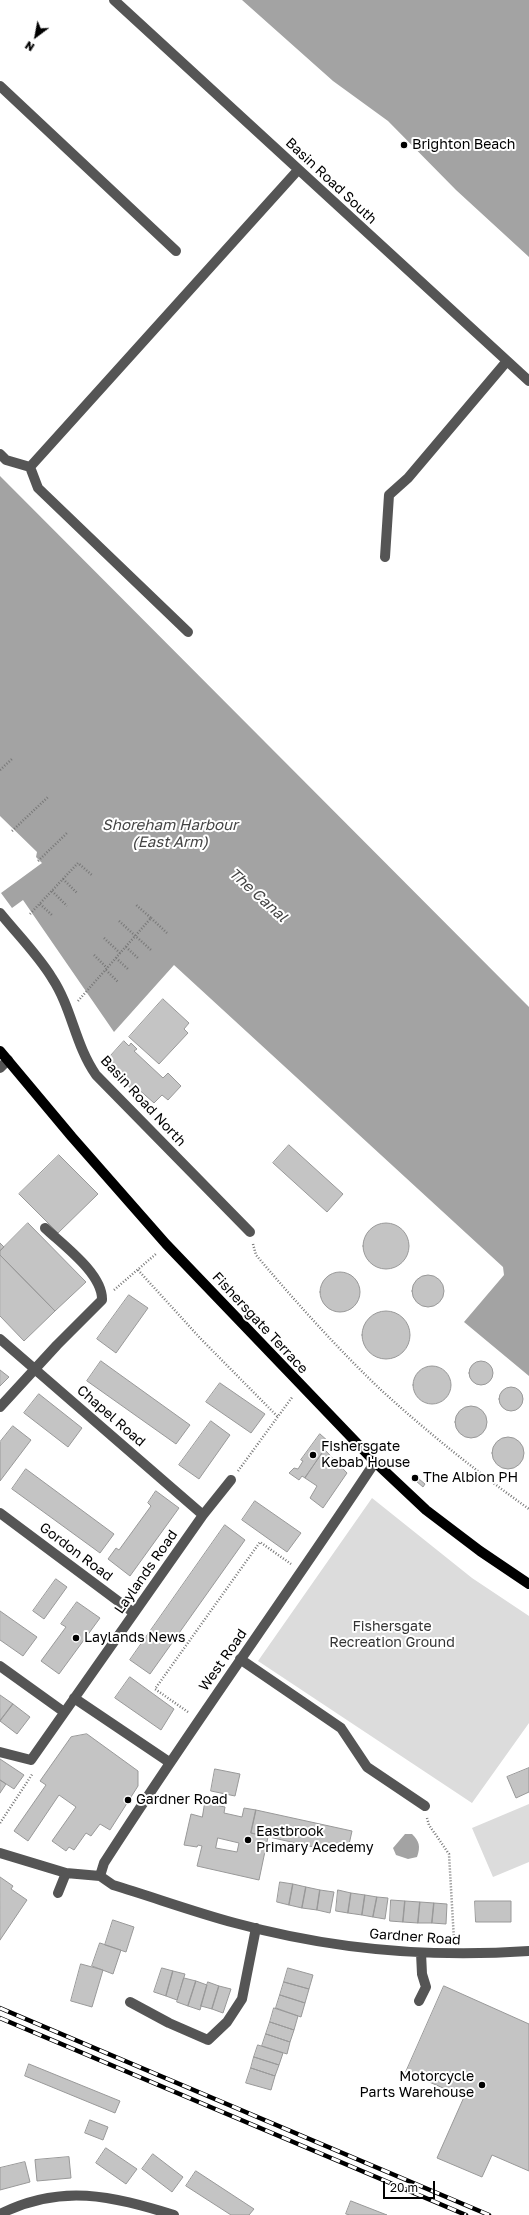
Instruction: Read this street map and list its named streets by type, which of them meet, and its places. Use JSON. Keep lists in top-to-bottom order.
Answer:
{
  "streets": {
    "main road": ["Fishersgate Terrace"],
    "street": [
      "Basin Road South",
      "Basin Road North",
      "Chapel Road",
      "Gordon Road",
      "Laylands Road",
      "West Road",
      "Gardner Road"
    ]
  },
  "crossings": [
    ["Fishersgate Terrace", "West Road"],
    ["Chapel Road", "Laylands Road"],
    ["Gordon Road", "Laylands Road"],
    ["West Road", "Gardner Road"]
  ],
  "water": ["Shoreham Harbour (East Arm)", "The Canal"],
  "parks": ["Fishersgate Recreation Ground"],
  "places": [
    "Brighton Beach",
    "Fishersgate Kebab House",
    "The Albion PH",
    "Laylands News",
    "Gardner Road",
    "Eastbrook Primary Acedemy",
    "Motorcycle Parts Warehouse"
  ],
  "scale_bar": "20 m",
  "north": "bottom left"
}
